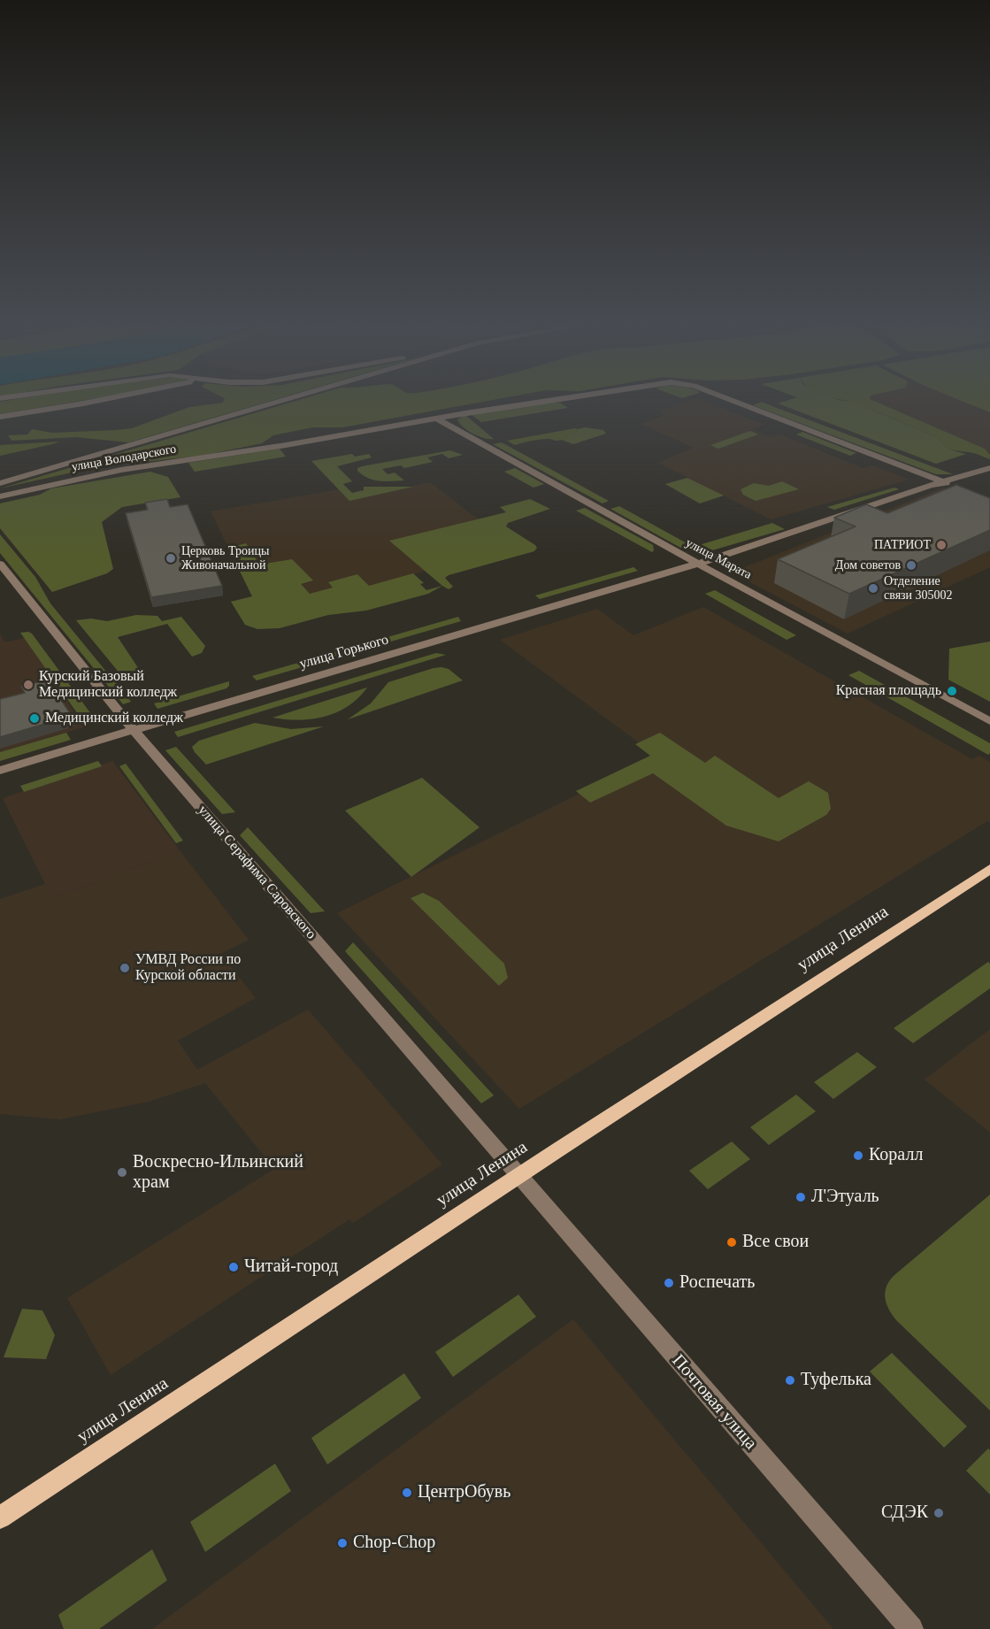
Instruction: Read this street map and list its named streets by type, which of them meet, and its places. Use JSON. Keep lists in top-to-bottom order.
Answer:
{
  "streets": {
    "main road": ["улица Ленина"],
    "street": [
      "улица Володарского",
      "улица Марата",
      "улица Горького",
      "улица Серафима Саровского",
      "Почтовая улица"
    ]
  },
  "crossings": [
    ["улица Володарского", "улица Марата"],
    ["улица Володарского", "улица Горького"],
    ["улица Марата", "улица Горького"],
    ["улица Горького", "улица Серафима Саровского"],
    ["улица Серафима Саровского", "улица Ленина"],
    ["улица Серафима Саровского", "Почтовая улица"],
    ["улица Ленина", "Почтовая улица"]
  ],
  "places": [
    "ПАТРИОТ",
    "Церковь Троицы Живоначальной",
    "Дом советов",
    "Отделение связи 305002",
    "Курский Базовый Медицинский колледж",
    "Красная площадь",
    "Медицинский колледж",
    "УМВД России по Курской области",
    "Коралл",
    "Воскресно-Ильинский храм",
    "Л'Этуаль",
    "Все свои",
    "Читай-город",
    "Роспечать",
    "Туфелька",
    "ЦентрОбувь",
    "СДЭК",
    "Chop-Chop"
  ]
}
